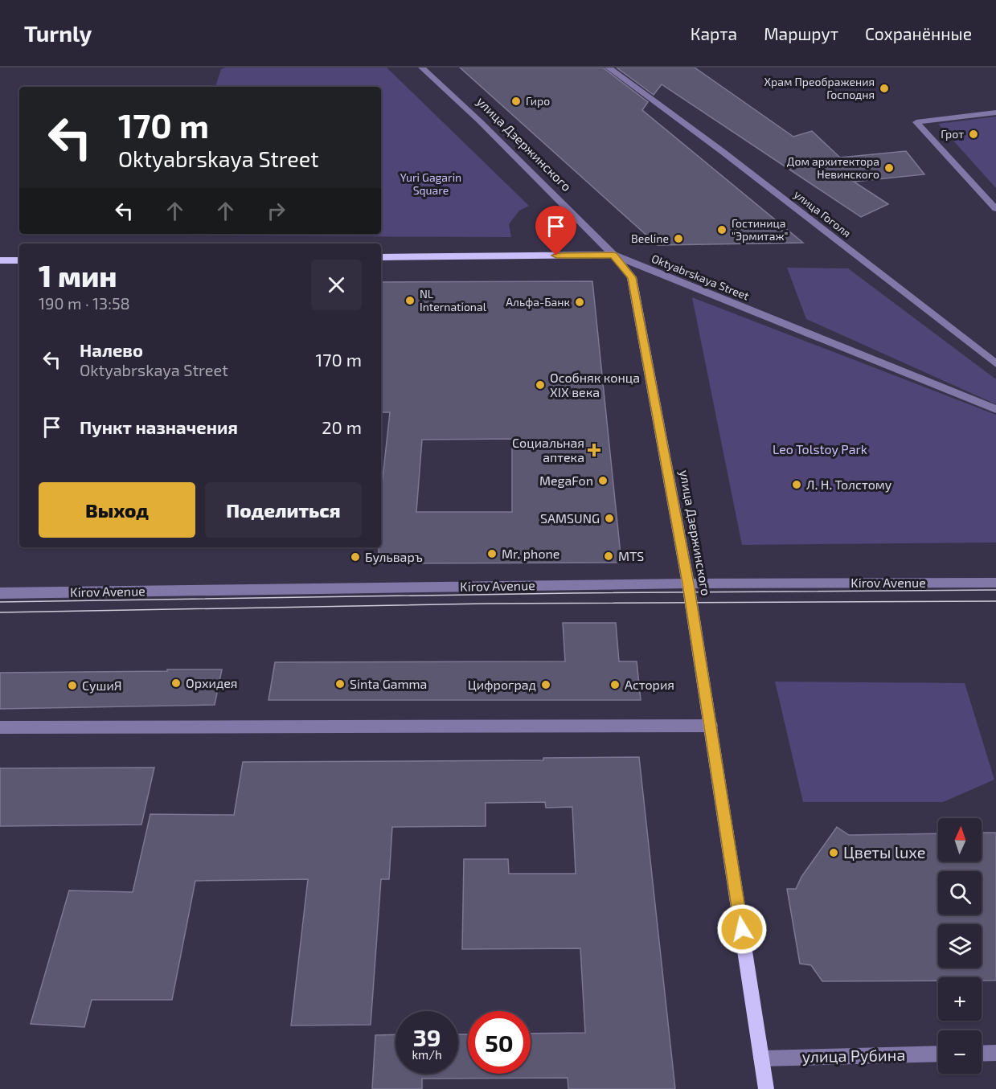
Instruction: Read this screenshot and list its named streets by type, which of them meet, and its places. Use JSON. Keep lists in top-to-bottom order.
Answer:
{
  "streets": {
    "main road": ["улица Дзержинского", "Oktyabrskaya Street"],
    "street": ["улица Гоголя", "Kirov Avenue", "улица Рубина"]
  },
  "crossings": [
    ["улица Дзержинского", "Oktyabrskaya Street"],
    ["улица Дзержинского", "Kirov Avenue"],
    ["улица Дзержинского", "улица Рубина"]
  ],
  "parks": ["Yuri Gagarin Square", "Leo Tolstoy Park"],
  "places": {
    "other": [
      "Храм Преображения Господня",
      "Гиро",
      "Грот",
      "Дом архитектора Невинского",
      "Гостиница \"Эрмитаж\"",
      "Beeline",
      "NL International",
      "Альфа-Банк",
      "Особняк конца XIX века",
      "MegaFon",
      "Л. Н. Толстому",
      "SAMSUNG",
      "Mr. phone",
      "MTS",
      "Бульваръ",
      "Орхидея",
      "Sinta Gamma",
      "Цифроград",
      "Астория",
      "СушиЯ",
      "Цветы luxe"
    ],
    "health": ["Социальная аптека"]
  },
  "north": "top",
  "page": {
    "header": "Turnly",
    "nav": ["Карта", "Маршрут", "Сохранённые"],
    "turn": ["170 m", "Oktyabrskaya Street"],
    "heading": ["1 мин", "190 m · 13:58"],
    "list": [
      {
        "name": "Налево",
        "note": "Oktyabrskaya Street",
        "value": "170 m"
      },
      {
        "name": "Пункт назначения",
        "value": "20 m"
      }
    ],
    "buttons": ["Выход", "Поделиться"],
    "map_buttons": ["+", "−"],
    "speed": "39 km/h",
    "limit": "50"
  }
}
